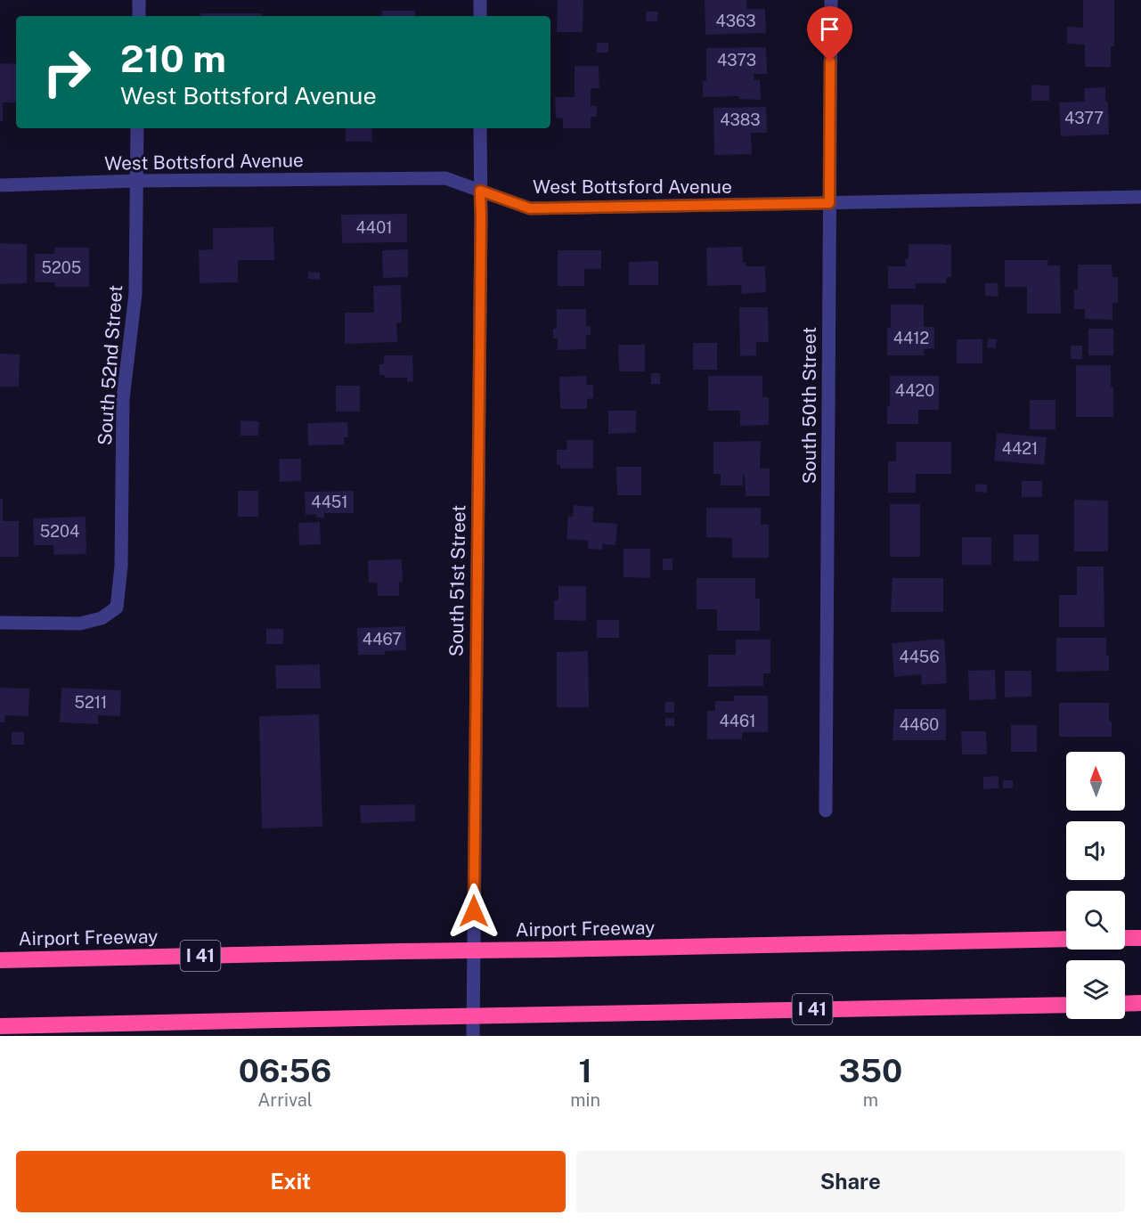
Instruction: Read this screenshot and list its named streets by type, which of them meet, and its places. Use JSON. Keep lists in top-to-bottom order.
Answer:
{
  "streets": {
    "highway": ["Airport Freeway", "I 41"],
    "street": [
      "West Bottsford Avenue",
      "South 52nd Street",
      "South 50th Street",
      "South 51st Street"
    ]
  },
  "crossings": [
    ["West Bottsford Avenue", "South 52nd Street"],
    ["West Bottsford Avenue", "South 50th Street"],
    ["West Bottsford Avenue", "South 51st Street"]
  ],
  "house_numbers": [
    "4363",
    "4373",
    "4377",
    "4383",
    "4401",
    "5205",
    "4412",
    "4420",
    "4421",
    "4451",
    "5204",
    "4467",
    "4456",
    "5211",
    "4461",
    "4460"
  ],
  "north": "top",
  "page": {
    "turn": ["210 m", "West Bottsford Avenue"],
    "eta": [
      "06:56",
      "Arrival",
      "1",
      "min",
      "350",
      "m"
    ],
    "buttons": ["Exit", "Share"]
  }
}
